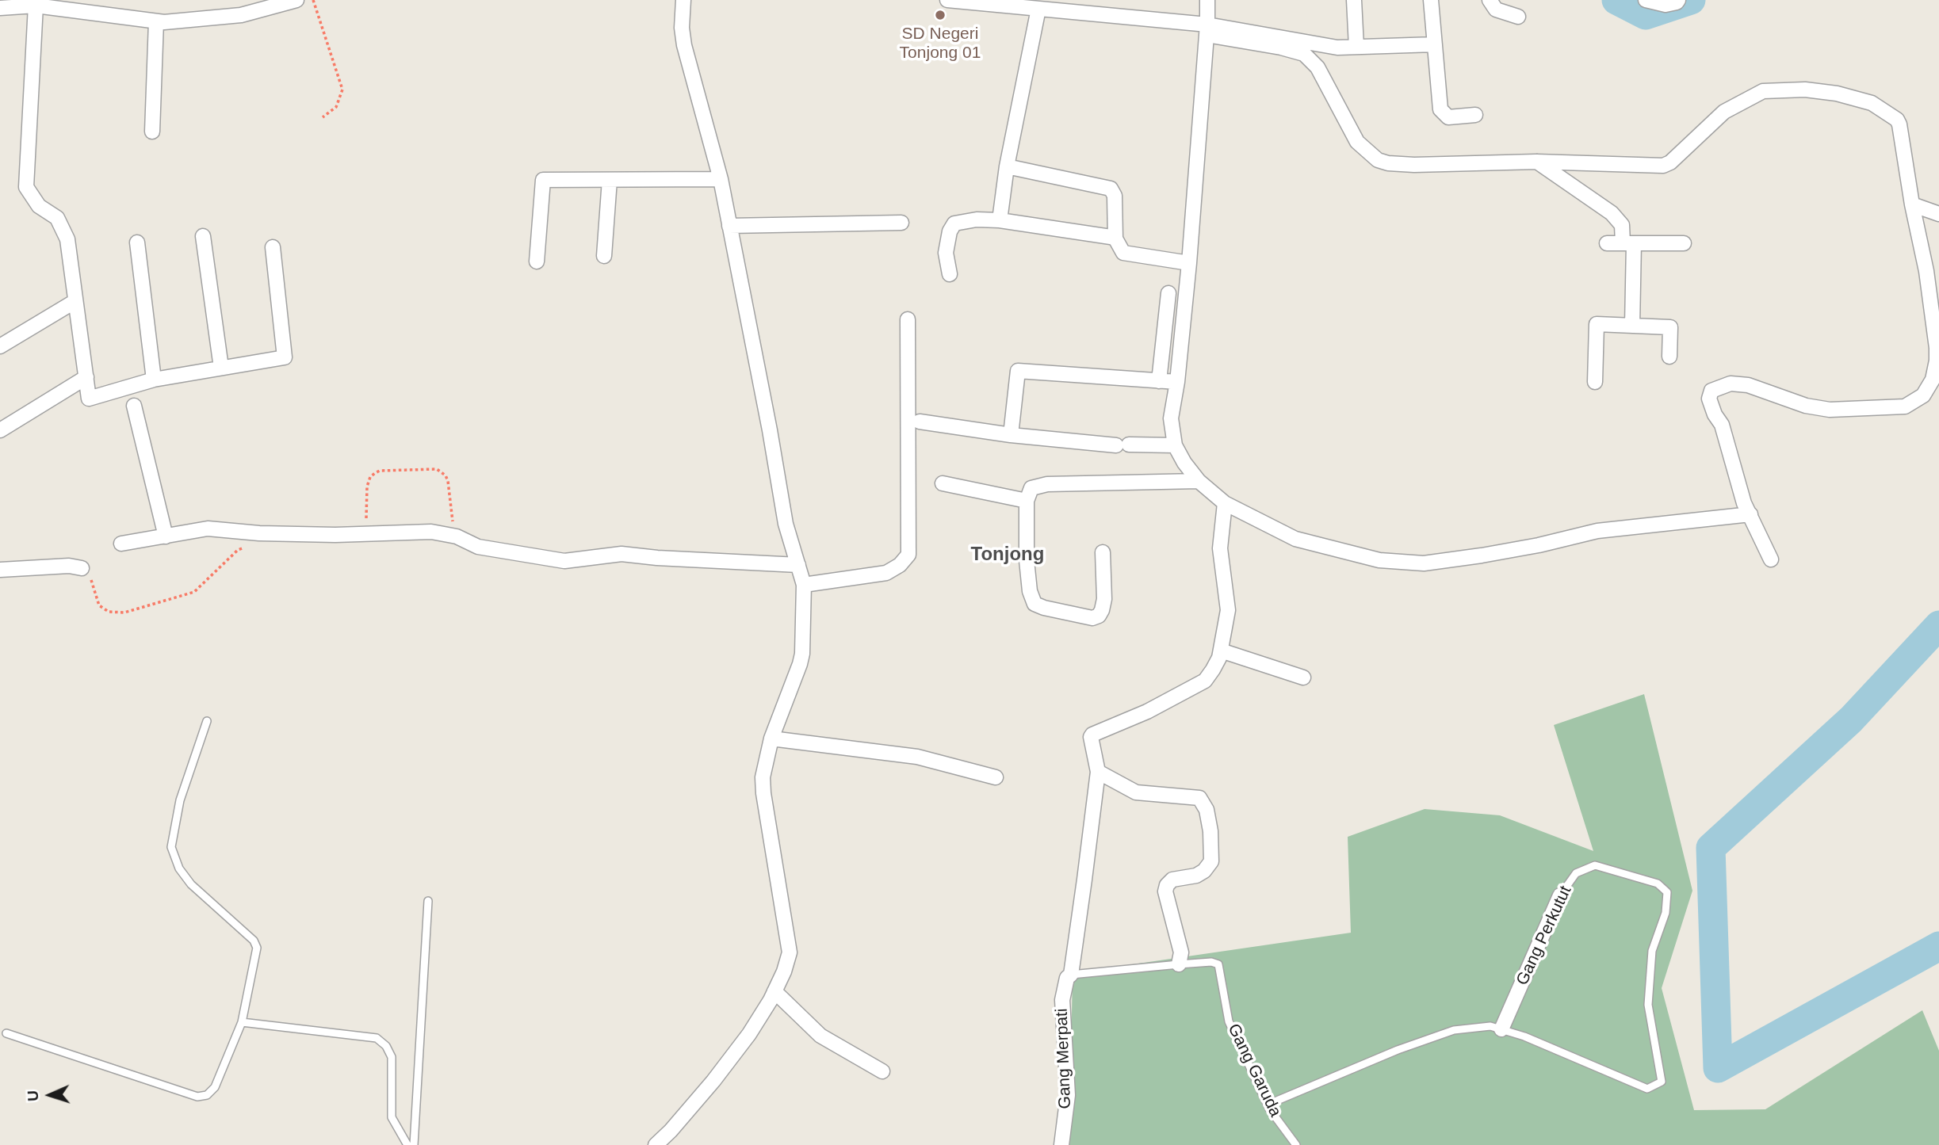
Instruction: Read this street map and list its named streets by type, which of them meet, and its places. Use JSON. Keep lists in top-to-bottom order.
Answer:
{
  "streets": {
    "street": ["Gang Perkutut", "Gang Merpati"],
    "lane": ["Gang Garuda"]
  },
  "crossings": [
    ["Gang Perkutut", "Gang Garuda"],
    ["Gang Merpati", "Gang Garuda"]
  ],
  "districts": ["Tonjong"],
  "places": ["SD Negeri Tonjong 01"],
  "north": "left"
}
